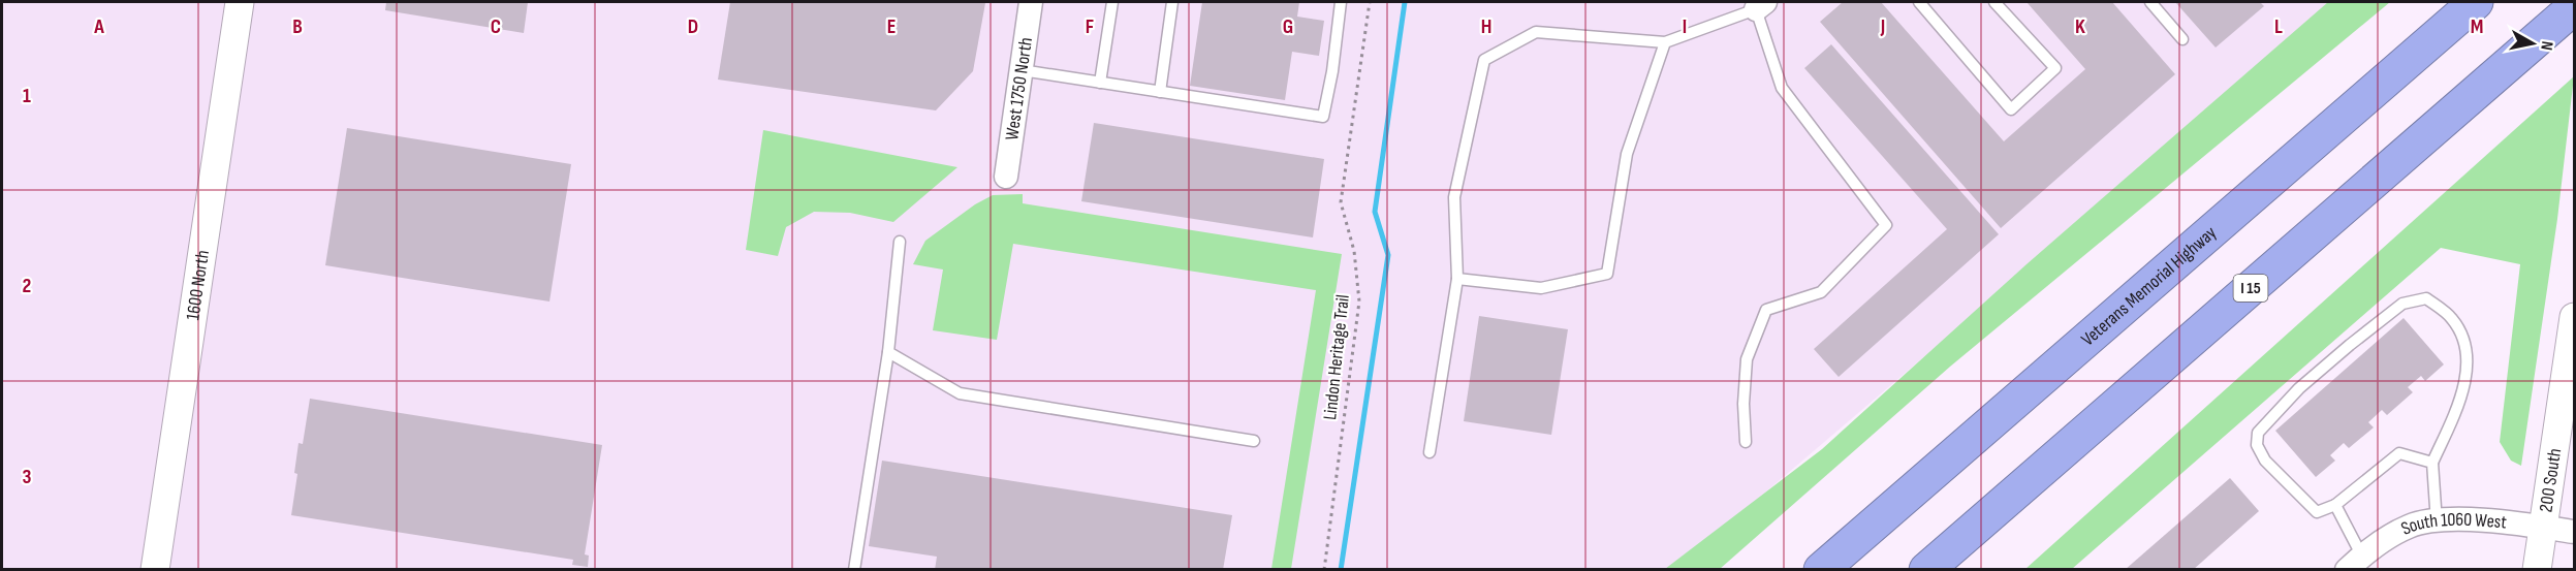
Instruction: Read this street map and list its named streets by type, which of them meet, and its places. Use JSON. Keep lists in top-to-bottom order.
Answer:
{
  "streets": {
    "highway": ["Veterans Memorial Highway", "I 15"],
    "street": [
      "West 1750 North",
      "1600 North",
      "200 South",
      "South 1060 West"
    ],
    "path": ["Lindon Heritage Trail"]
  },
  "crossings": [
    ["200 South", "South 1060 West"]
  ],
  "north": "right",
  "grid": {
    "columns": [
      "A",
      "B",
      "C",
      "D",
      "E",
      "F",
      "G",
      "H",
      "I",
      "J",
      "K",
      "L",
      "M"
    ],
    "rows": ["1", "2", "3"]
  }
}
